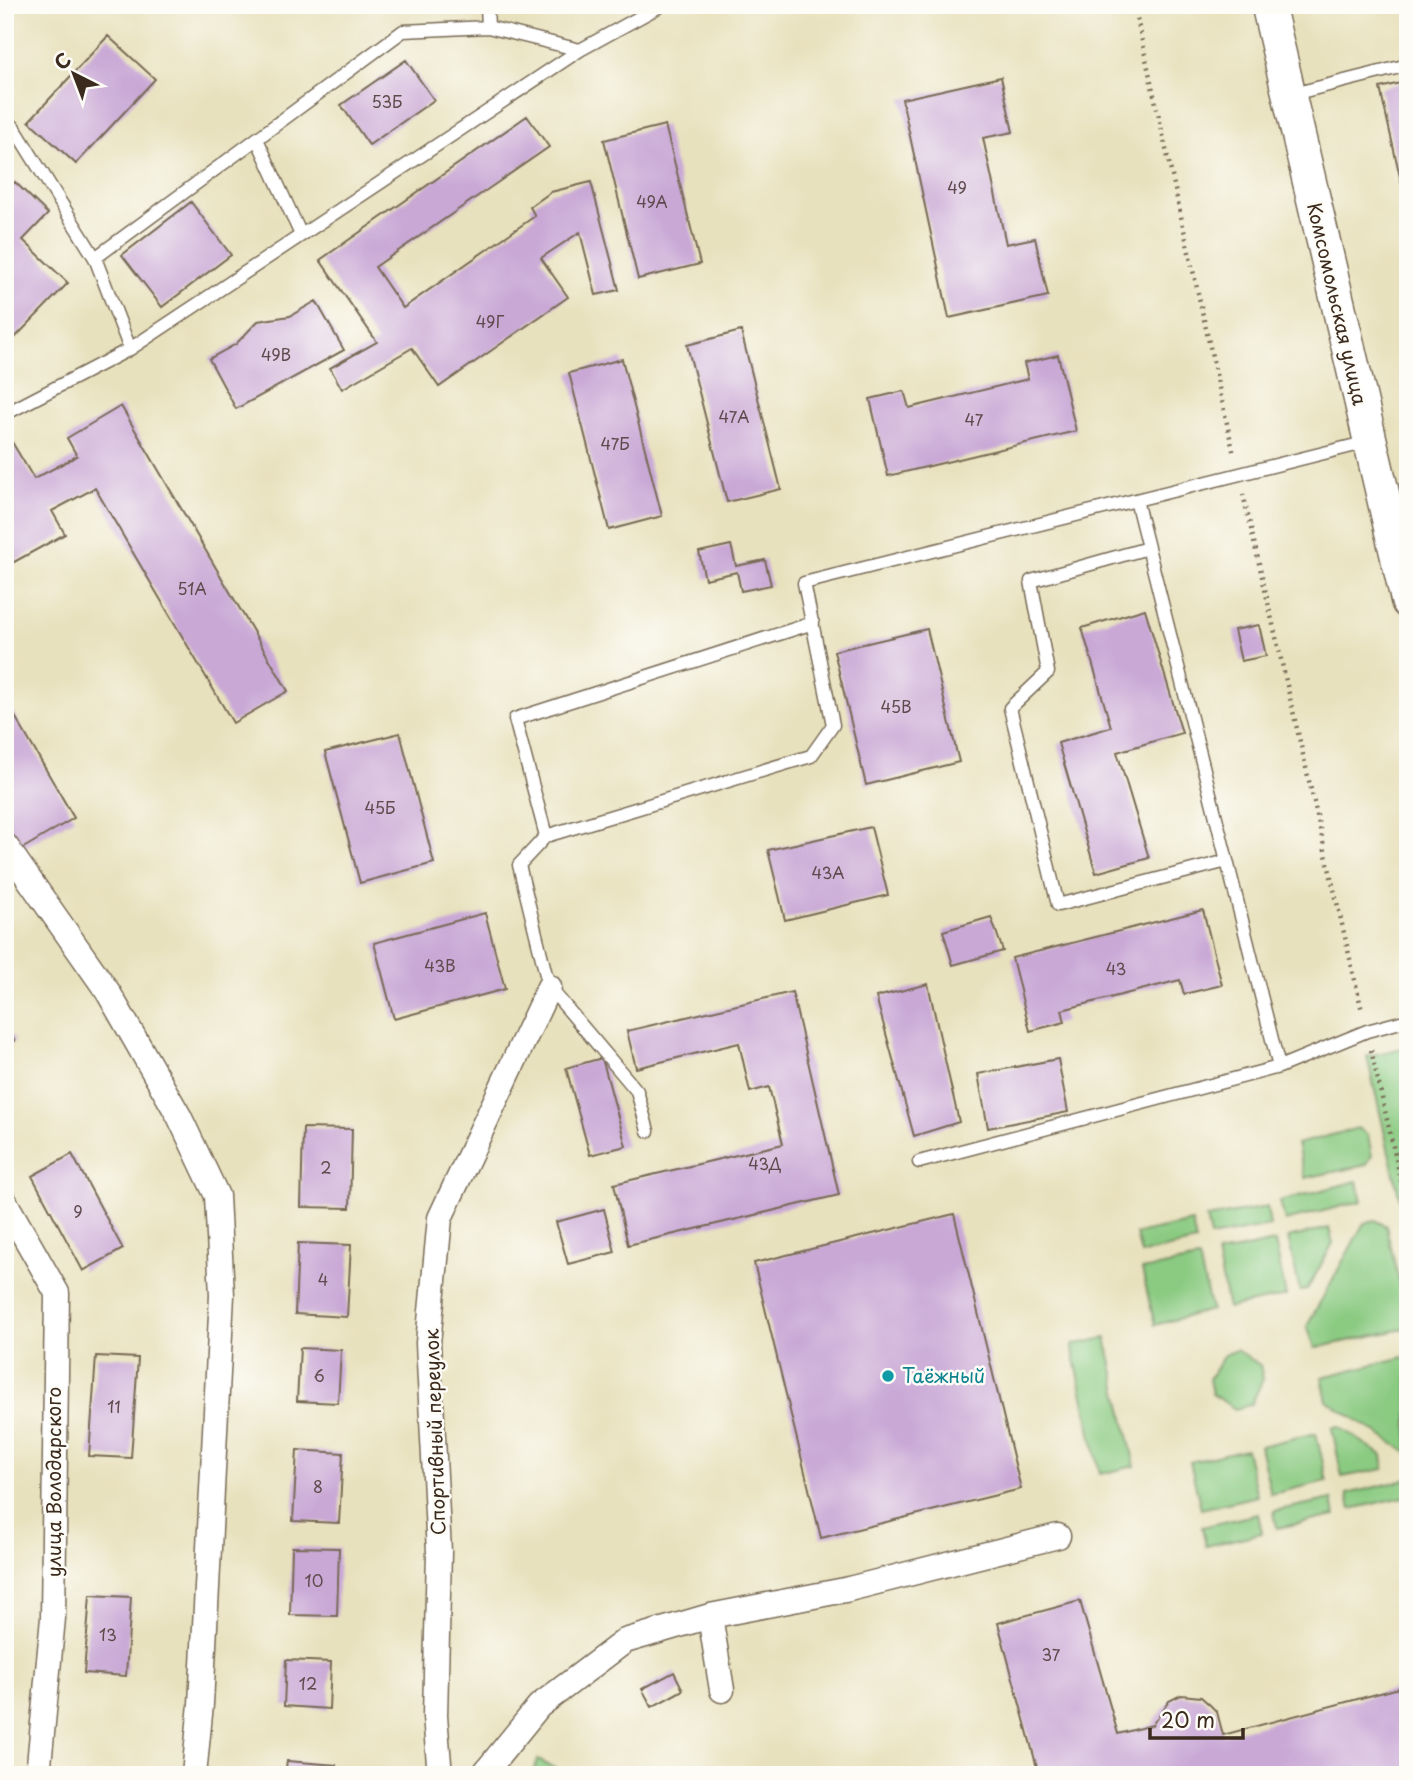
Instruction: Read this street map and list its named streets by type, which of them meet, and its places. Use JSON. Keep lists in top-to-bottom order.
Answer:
{
  "streets": {
    "main road": ["Комсомольская улица"],
    "street": ["Спортивный переулок", "улица Володарского"]
  },
  "places": ["Таёжный"],
  "house_numbers": [
    "53Б",
    "49",
    "49А",
    "49Г",
    "49В",
    "47А",
    "47",
    "47Б",
    "51А",
    "45В",
    "45Б",
    "43А",
    "43В",
    "43",
    "43Д",
    "2",
    "9",
    "4",
    "6",
    "11",
    "8",
    "10",
    "13",
    "37",
    "12"
  ],
  "scale_bar": "20 m",
  "north": "top left"
}
